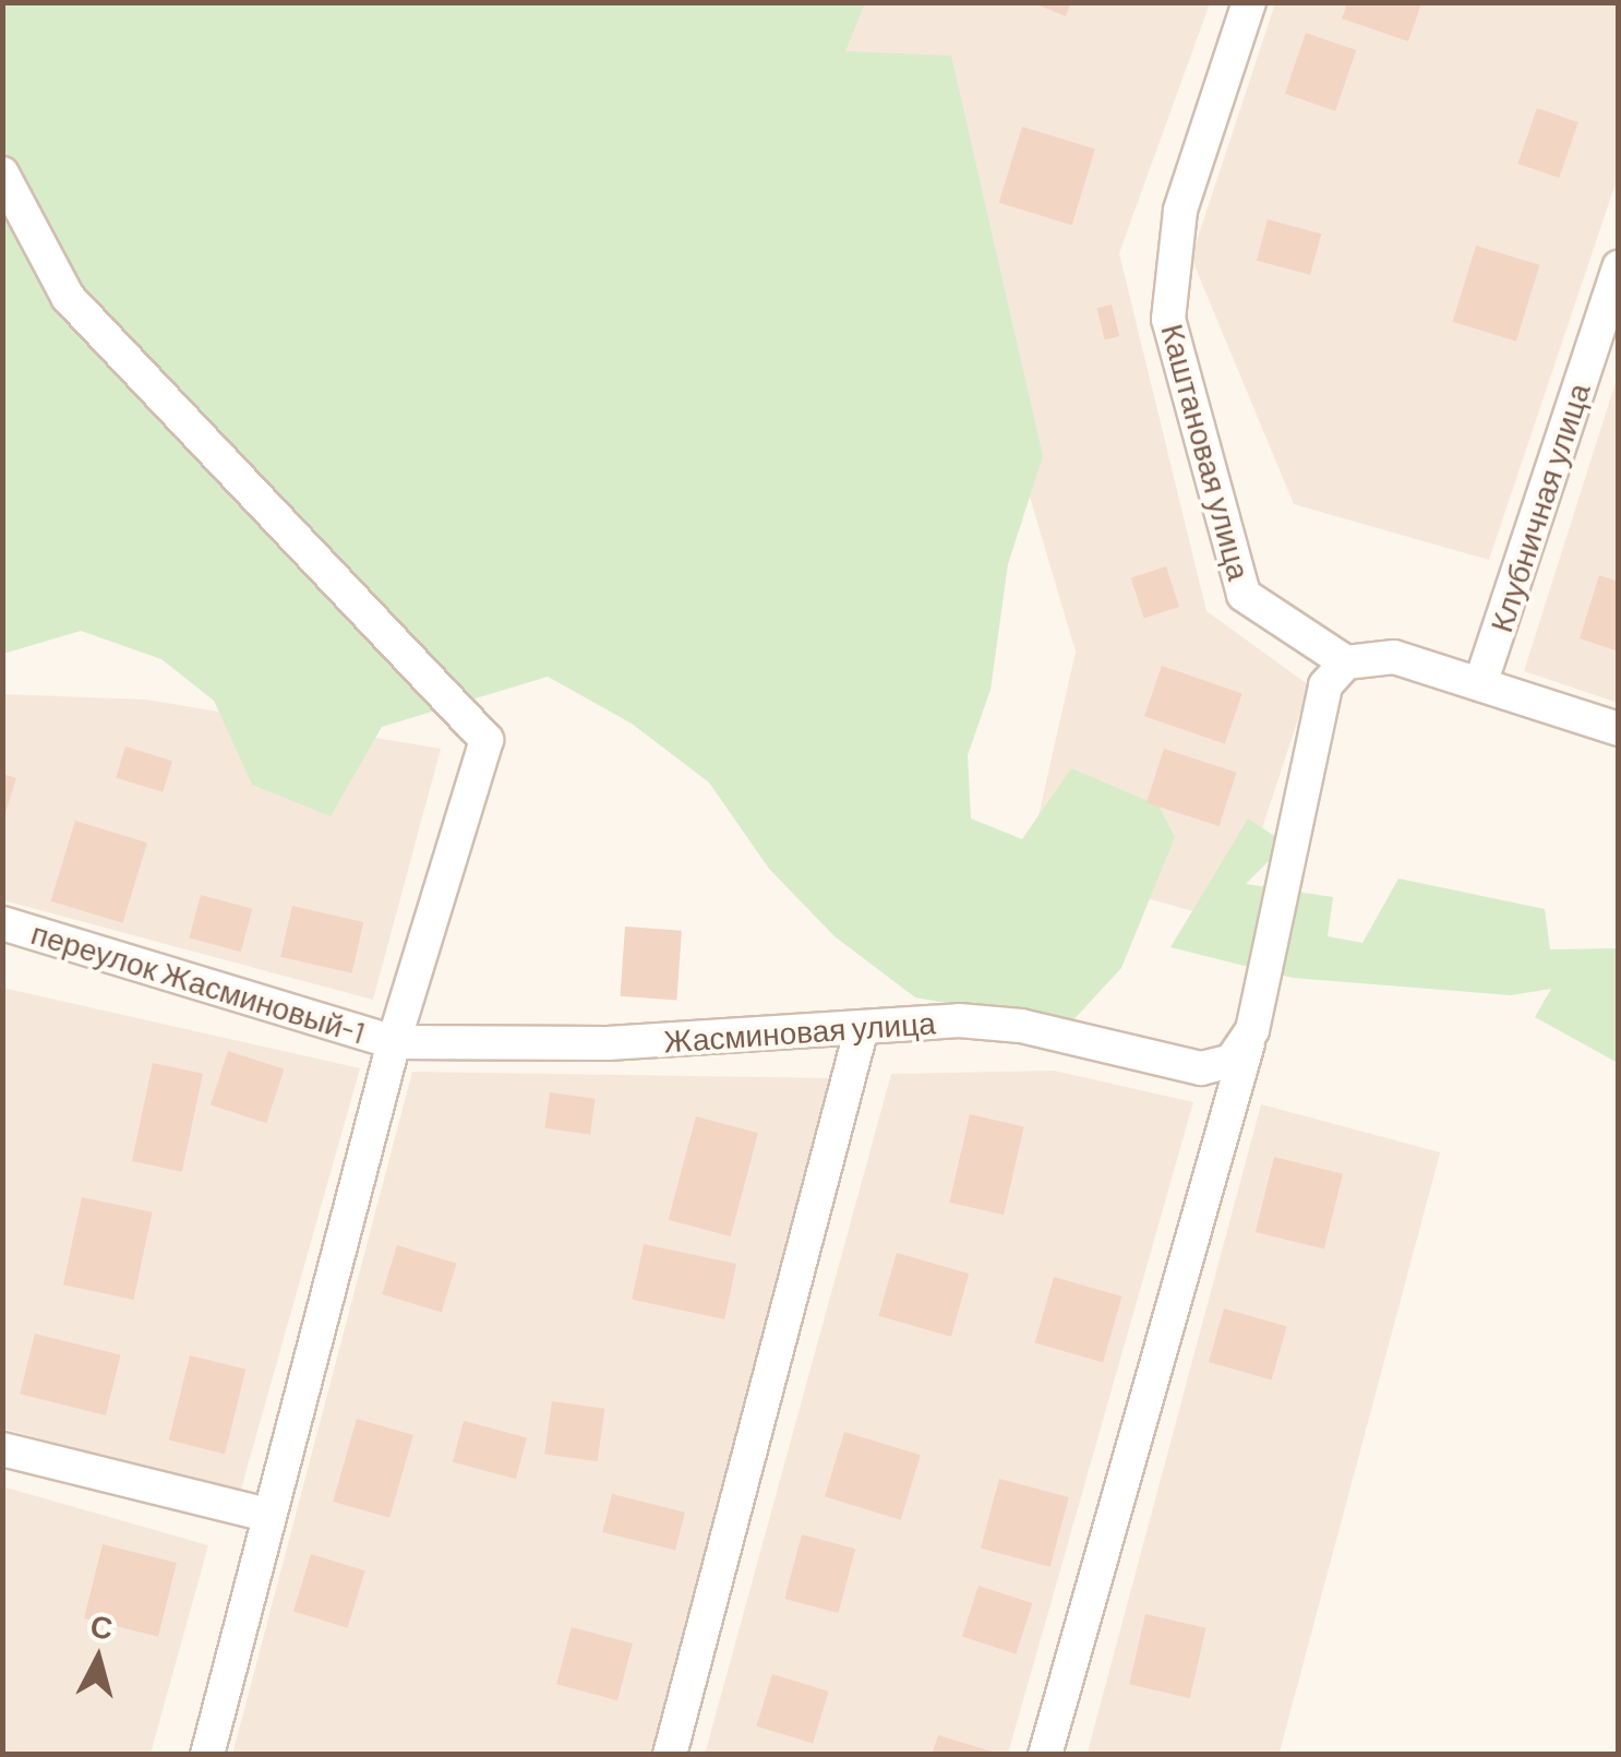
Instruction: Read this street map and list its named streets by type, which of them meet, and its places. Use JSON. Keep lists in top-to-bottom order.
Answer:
{
  "streets": {
    "street": [
      "Каштановая улица",
      "Клубничная улица",
      "переулок Жасминовый-1",
      "Жасминовая улица"
    ]
  },
  "crossings": [
    ["переулок Жасминовый-1", "Жасминовая улица"]
  ],
  "north": "top"
}
